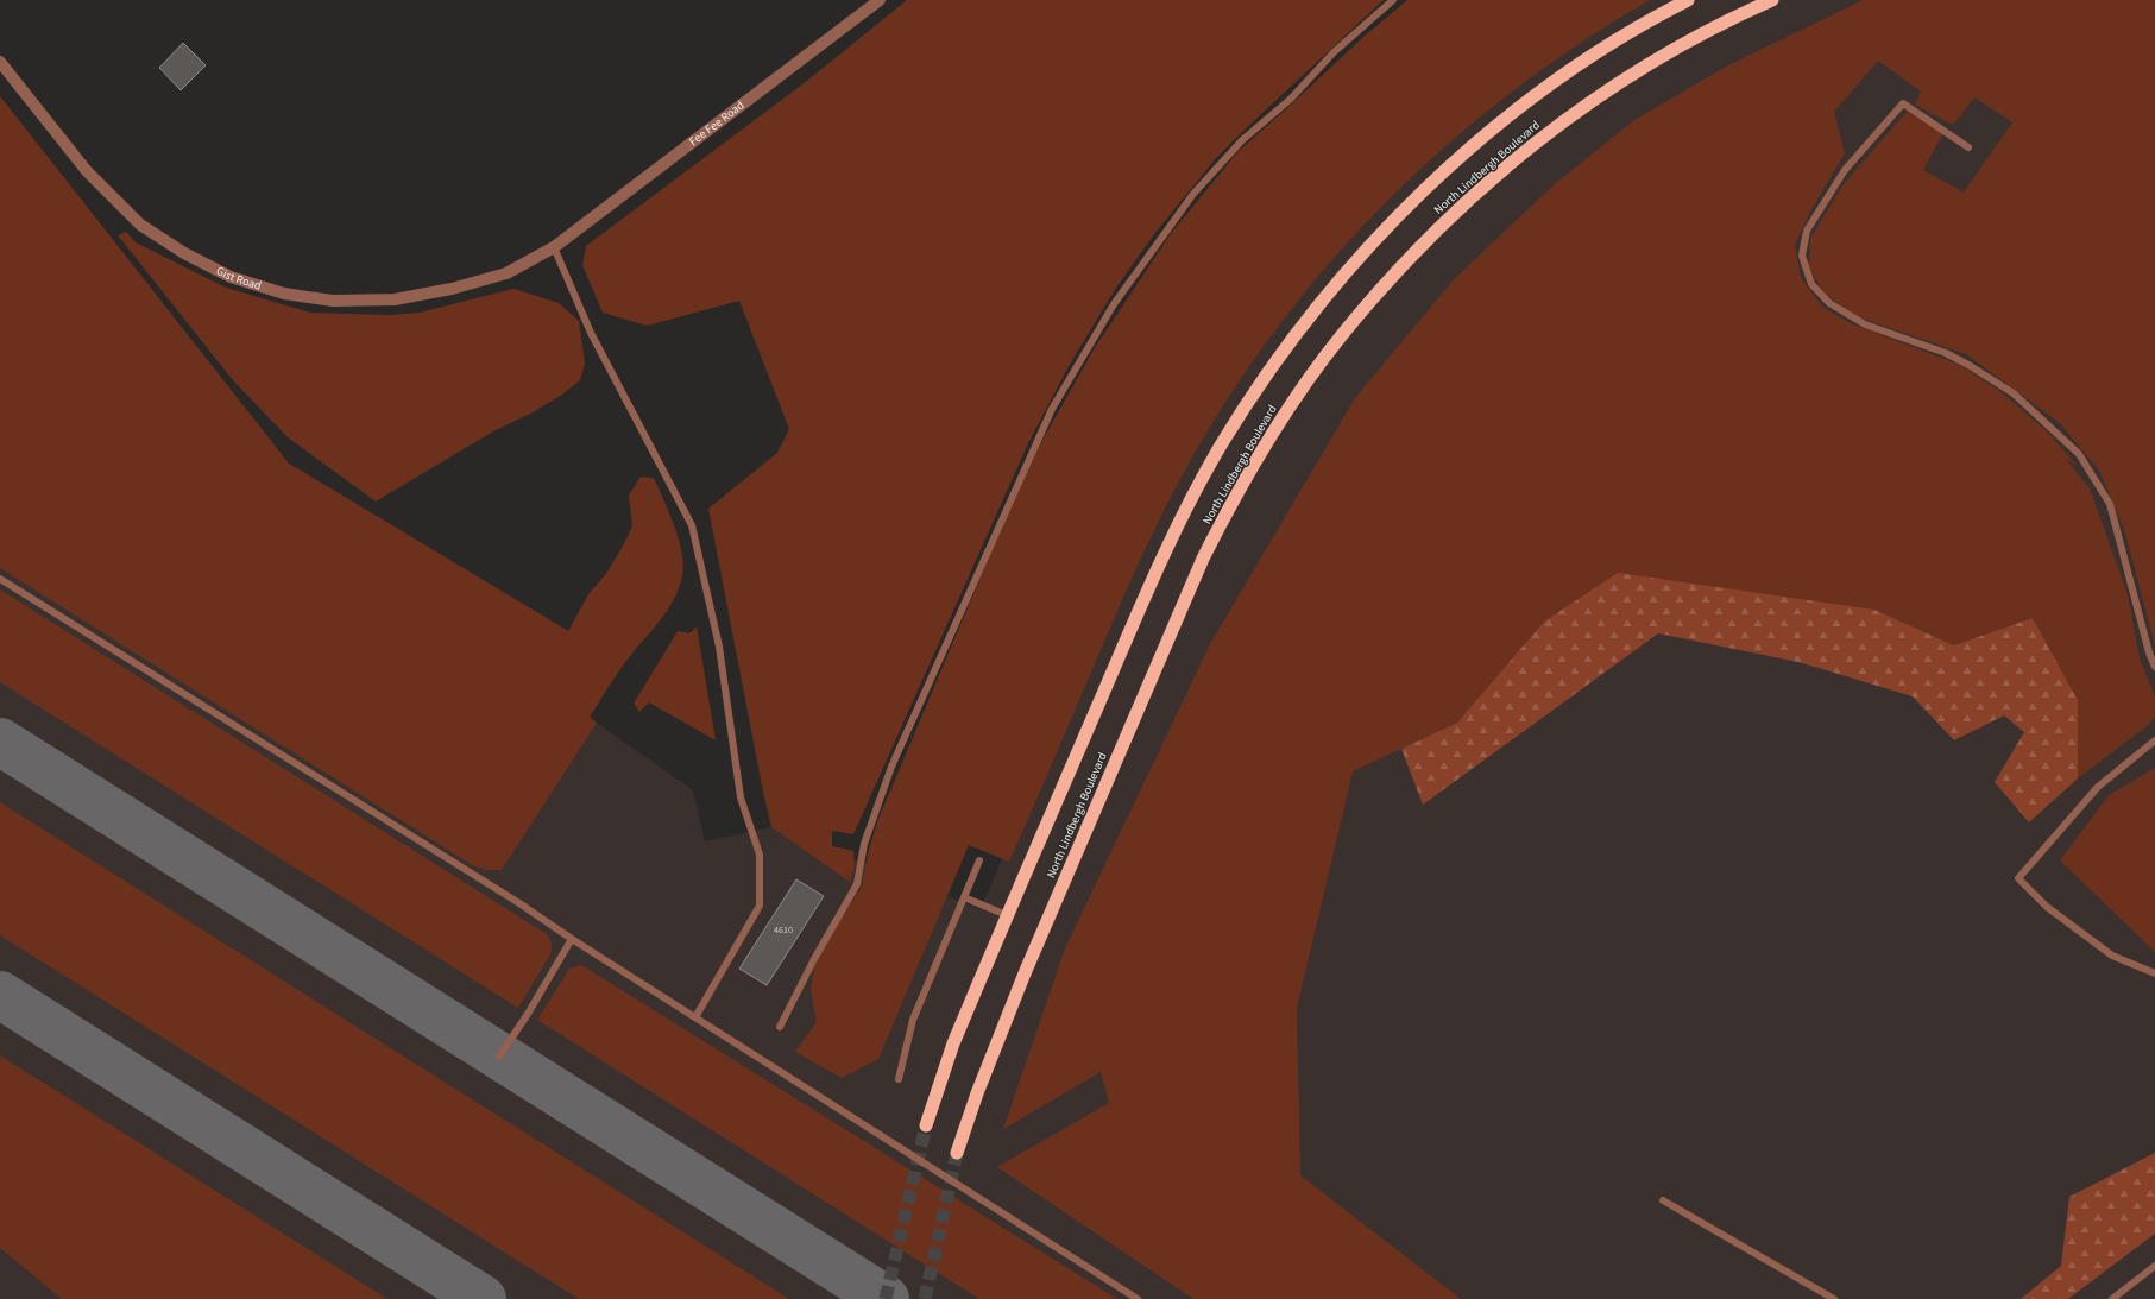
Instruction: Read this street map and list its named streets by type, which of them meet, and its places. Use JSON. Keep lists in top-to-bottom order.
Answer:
{
  "streets": {
    "highway": ["North Lindbergh Boulevard"],
    "street": ["Fee Fee Road", "Gist Road"]
  },
  "crossings": [
    ["Fee Fee Road", "Gist Road"]
  ],
  "house_numbers": ["4610"]
}
